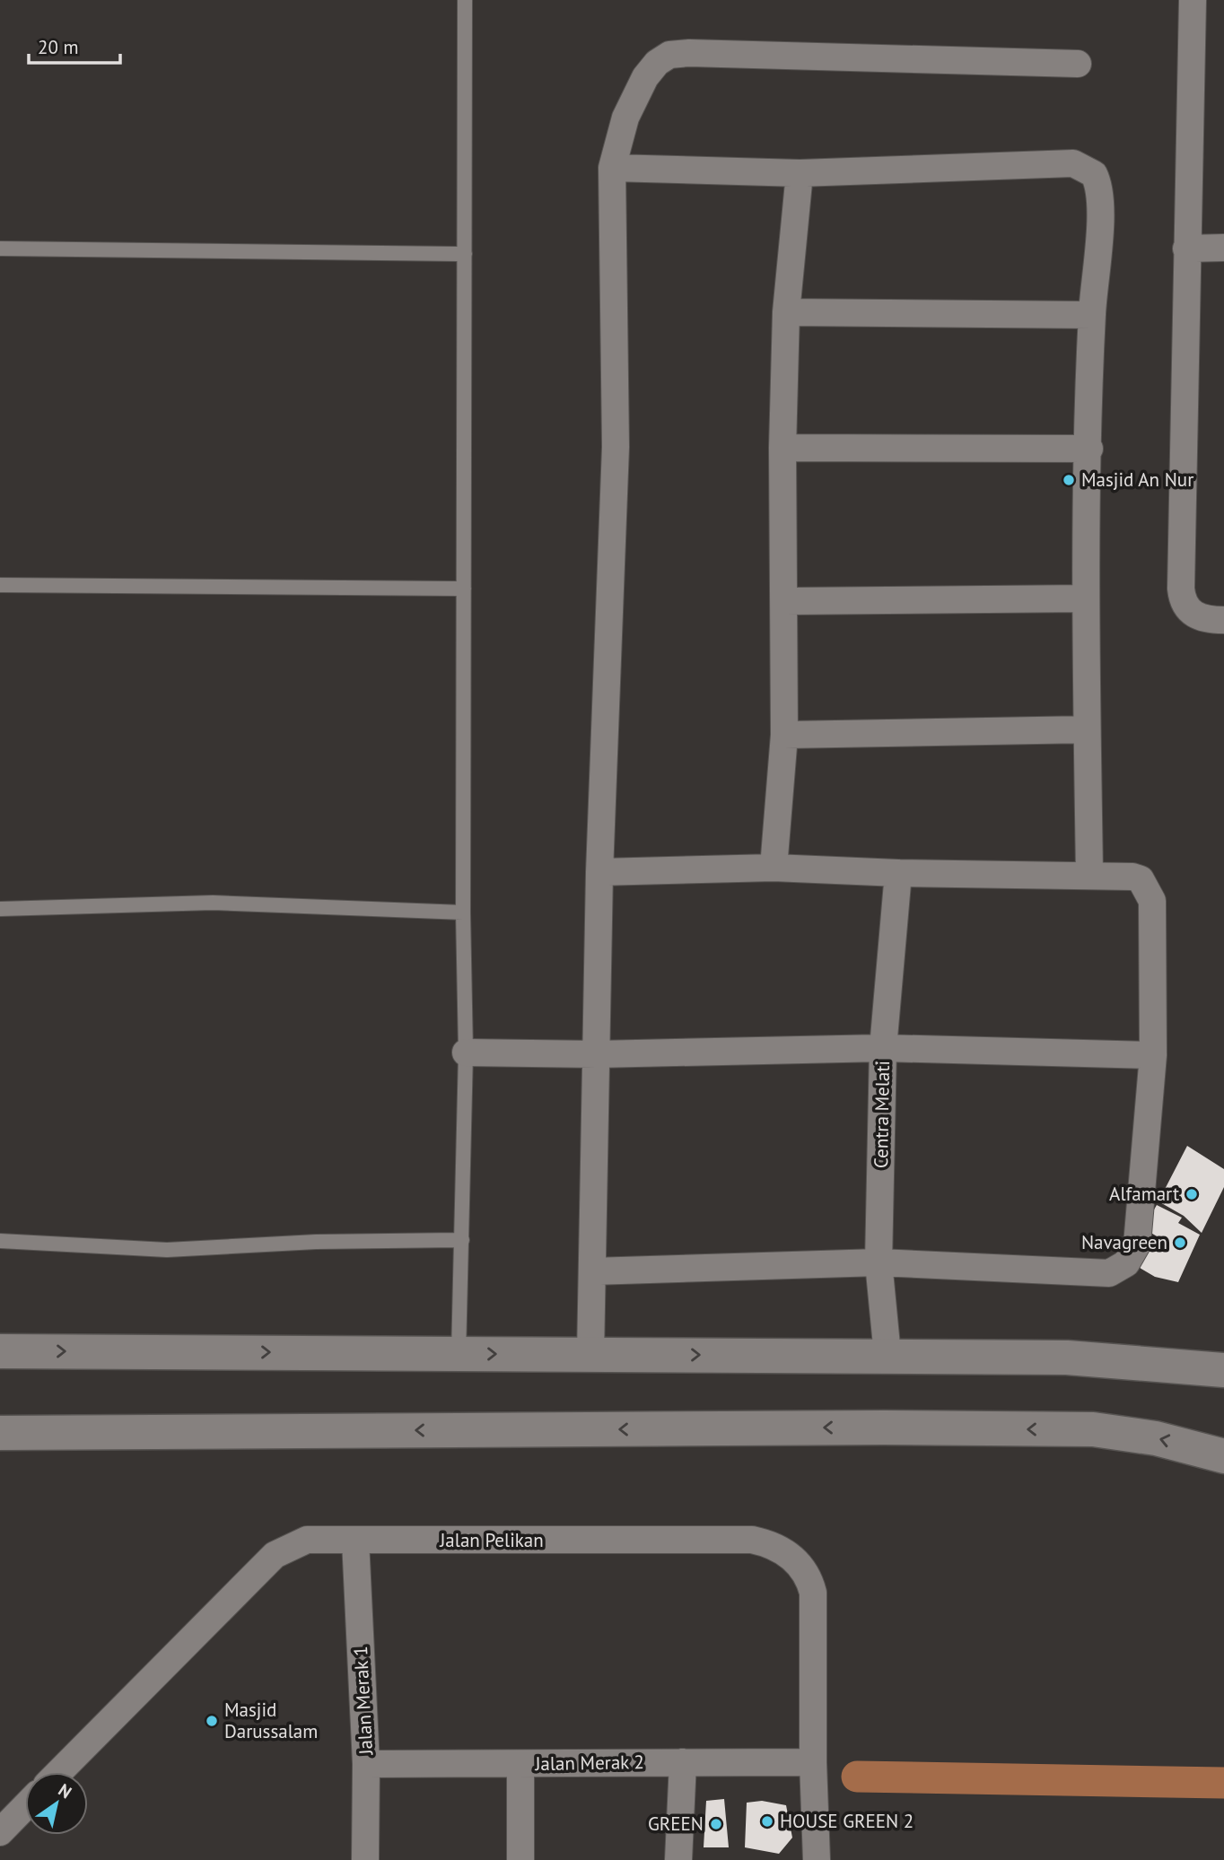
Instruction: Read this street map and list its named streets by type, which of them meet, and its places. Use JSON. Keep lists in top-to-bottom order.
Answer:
{
  "streets": {
    "street": [
      "Centra Melati",
      "Jalan Pelikan",
      "Jalan Merak 1",
      "Jalan Merak 2"
    ]
  },
  "crossings": [
    ["Jalan Pelikan", "Jalan Merak 1"],
    ["Jalan Pelikan", "Jalan Merak 2"],
    ["Jalan Merak 1", "Jalan Merak 2"]
  ],
  "places": [
    "Masjid An Nur",
    "Alfamart",
    "Navagreen",
    "Masjid Darussalam",
    "HOUSE GREEN 2",
    "GREEN"
  ],
  "scale_bar": "20 m",
  "north": "top right"
}
